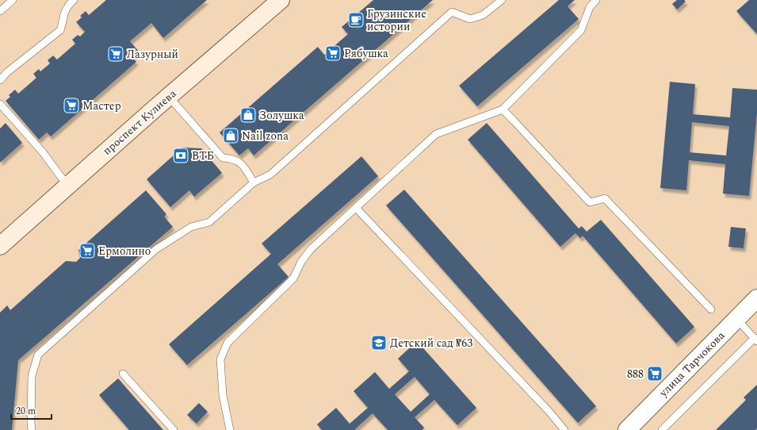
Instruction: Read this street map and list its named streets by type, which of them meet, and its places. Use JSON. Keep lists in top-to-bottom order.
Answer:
{
  "streets": {
    "main road": ["проспект Кулиева"],
    "street": ["улица Тарчокова"]
  },
  "places": {
    "cafe": ["Грузинские истории"],
    "supermarket": [
      "Рябушка",
      "Лазурный",
      "Мастер",
      "Ермолино",
      "888"
    ],
    "shop": ["Золушка", "Nail zona"],
    "bank": ["ВТБ"],
    "school or university": ["Детский сад №63"]
  },
  "scale_bar": "20 m"
}
